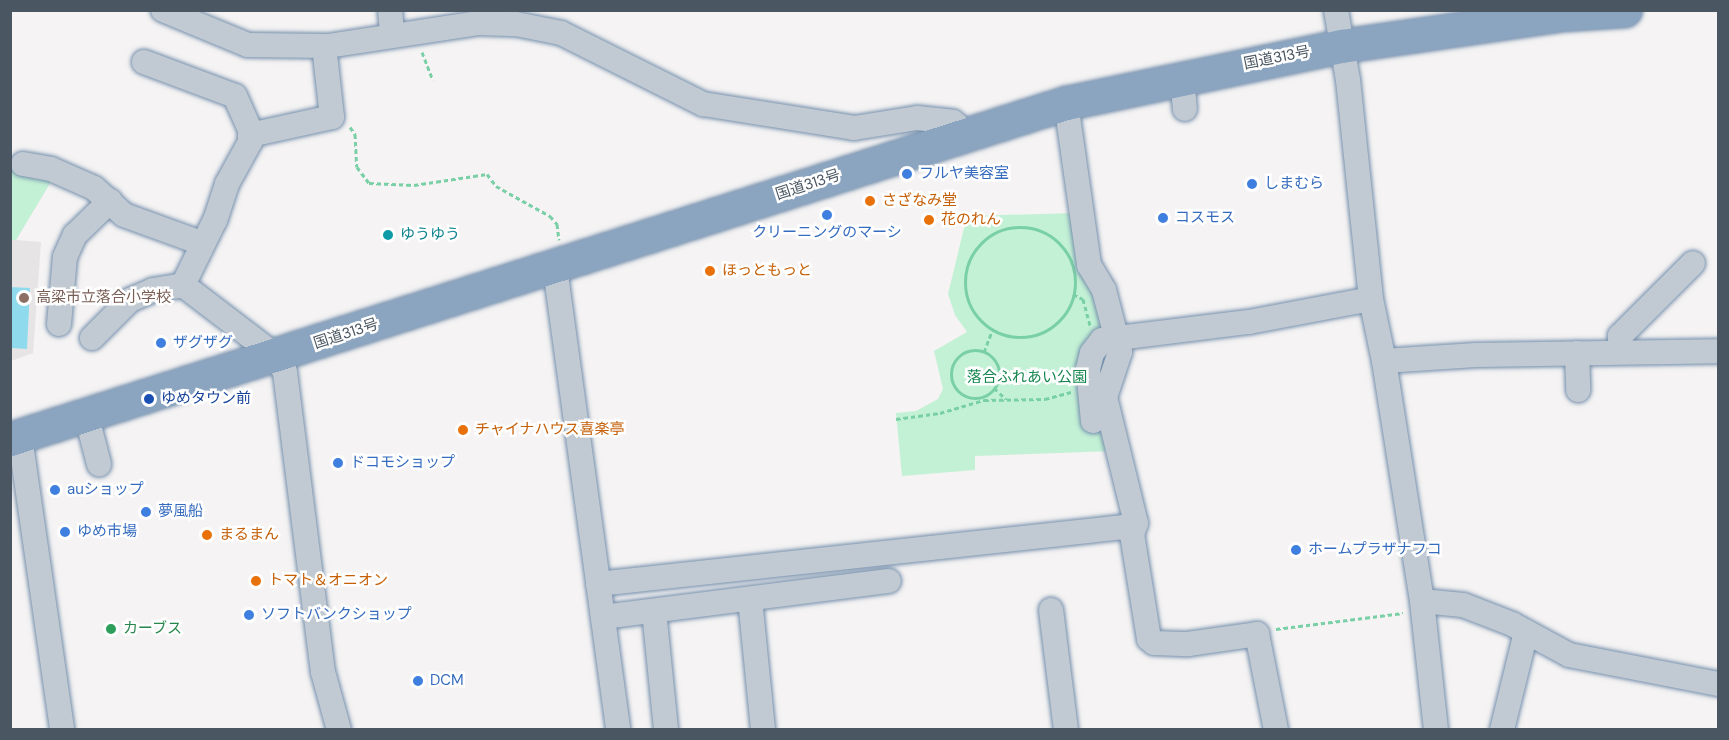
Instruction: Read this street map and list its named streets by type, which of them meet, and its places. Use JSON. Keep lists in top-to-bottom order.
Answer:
{
  "streets": {
    "highway": ["国道313号"]
  },
  "parks": ["落合ふれあい公園"],
  "places": [
    "フルヤ美容室",
    "しまむら",
    "さざなみ堂",
    "クリーニングのマーシ",
    "コスモス",
    "花のれん",
    "ゆうゆう",
    "ほっともっと",
    "高梁市立落合小学校",
    "ザグザグ",
    "ゆめタウン前",
    "チャイナハウス喜楽亭",
    "ドコモショップ",
    "auショップ",
    "夢風船",
    "ゆめ市場",
    "まるまん",
    "ホームプラザナフコ",
    "トマト＆オニオン",
    "ソフトバンクショップ",
    "カーブス",
    "DCM"
  ]
}
